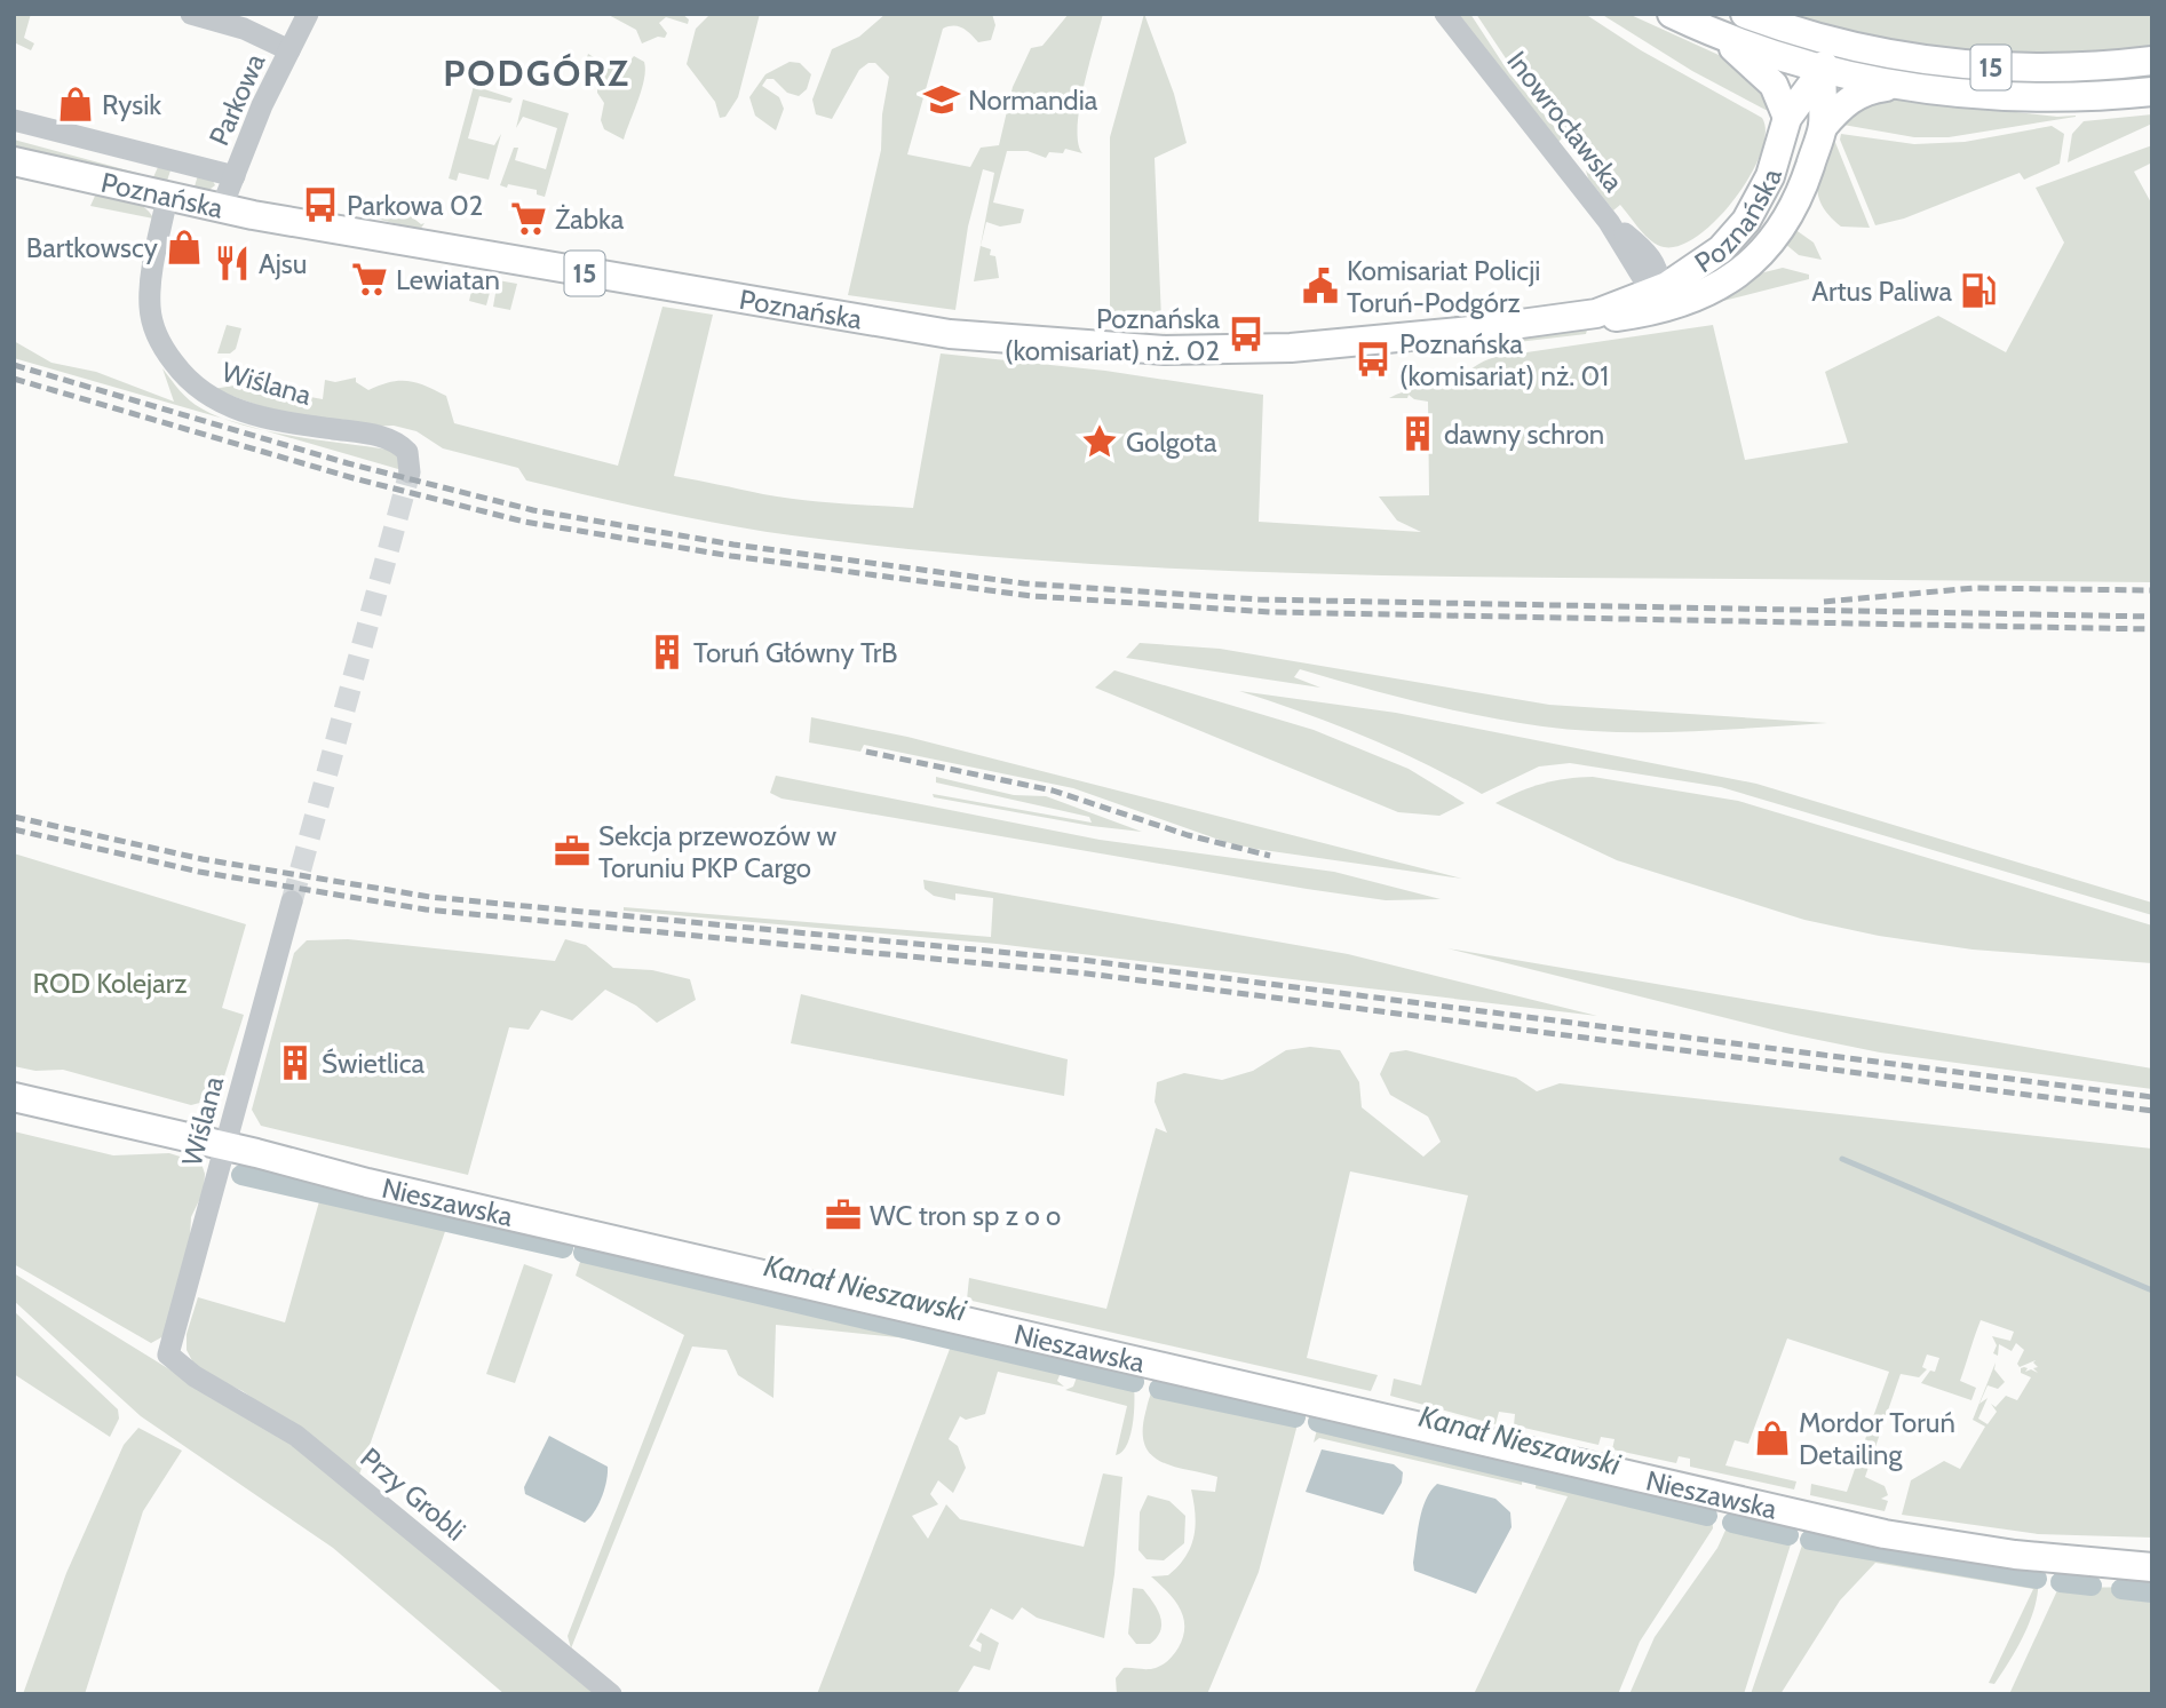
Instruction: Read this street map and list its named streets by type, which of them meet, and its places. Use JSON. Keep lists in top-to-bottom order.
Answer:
{
  "streets": {
    "main road": ["15", "Poznańska", "Nieszawska"],
    "street": [
      "Parkowa",
      "Inowrocławska",
      "Wiślana",
      "Przy Grobli"
    ]
  },
  "crossings": [
    ["15", "Poznańska"],
    ["Parkowa", "Poznańska"],
    ["Poznańska", "Wiślana"],
    ["Wiślana", "Nieszawska"],
    ["Wiślana", "Przy Grobli"]
  ],
  "districts": ["PODGÓRZ"],
  "water": ["Kanał Nieszawski"],
  "parks": ["ROD Kolejarz"],
  "places": {
    "school or university": ["Normandia"],
    "shop": ["Rysik", "Bartkowscy", "Mordor Toruń Detailing"],
    "bus stop": ["Parkowa 02", "Poznańska (komisariat) nż. 02", "Poznańska (komisariat) nż. 01"],
    "supermarket": ["Żabka", "Lewiatan"],
    "restaurant": ["Ajsu"],
    "public building": ["Komisariat Policji Toruń-Podgórz"],
    "fuel station": ["Artus Paliwa"],
    "building": ["dawny schron", "Toruń Główny TrB", "Świetlica"],
    "place": ["Golgota"],
    "office": ["Sekcja przewozów w Toruniu PKP Cargo", "WC tron sp z o o"]
  }
}
